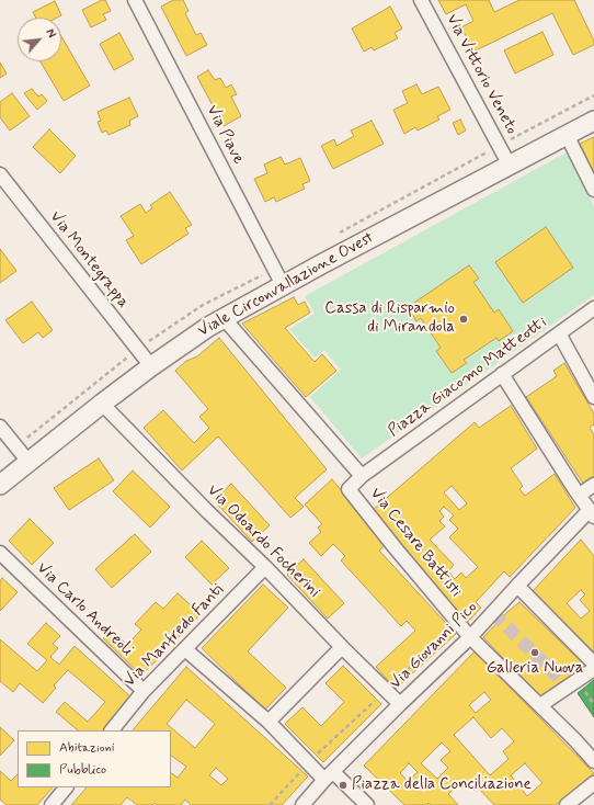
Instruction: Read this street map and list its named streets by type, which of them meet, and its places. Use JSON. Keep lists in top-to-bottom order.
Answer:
{
  "streets": {
    "main road": ["Viale Circonvallazione Ovest"],
    "street": [
      "Via Vittorio Veneto",
      "Via Piave",
      "Via Montegrappa",
      "Piazza Giacomo Matteotti",
      "Via Odoardo Focherini",
      "Via Cesare Battisti",
      "Via Carlo Andreoli",
      "Via Manfredo Fanti",
      "Via Giovanni Pico"
    ]
  },
  "crossings": [
    ["Via Vittorio Veneto", "Viale Circonvallazione Ovest"],
    ["Via Piave", "Viale Circonvallazione Ovest"],
    ["Via Montegrappa", "Viale Circonvallazione Ovest"],
    ["Viale Circonvallazione Ovest", "Via Odoardo Focherini"],
    ["Viale Circonvallazione Ovest", "Via Cesare Battisti"],
    ["Piazza Giacomo Matteotti", "Via Cesare Battisti"],
    ["Via Odoardo Focherini", "Via Manfredo Fanti"],
    ["Via Odoardo Focherini", "Via Giovanni Pico"],
    ["Via Cesare Battisti", "Via Giovanni Pico"],
    ["Via Carlo Andreoli", "Via Manfredo Fanti"]
  ],
  "places": ["Cassa di Risparmio di Mirandola", "Galleria Nuova", "Piazza della Conciliazione"],
  "legend": ["Abitazioni", "Pubblico"],
  "north": "top right"
}
